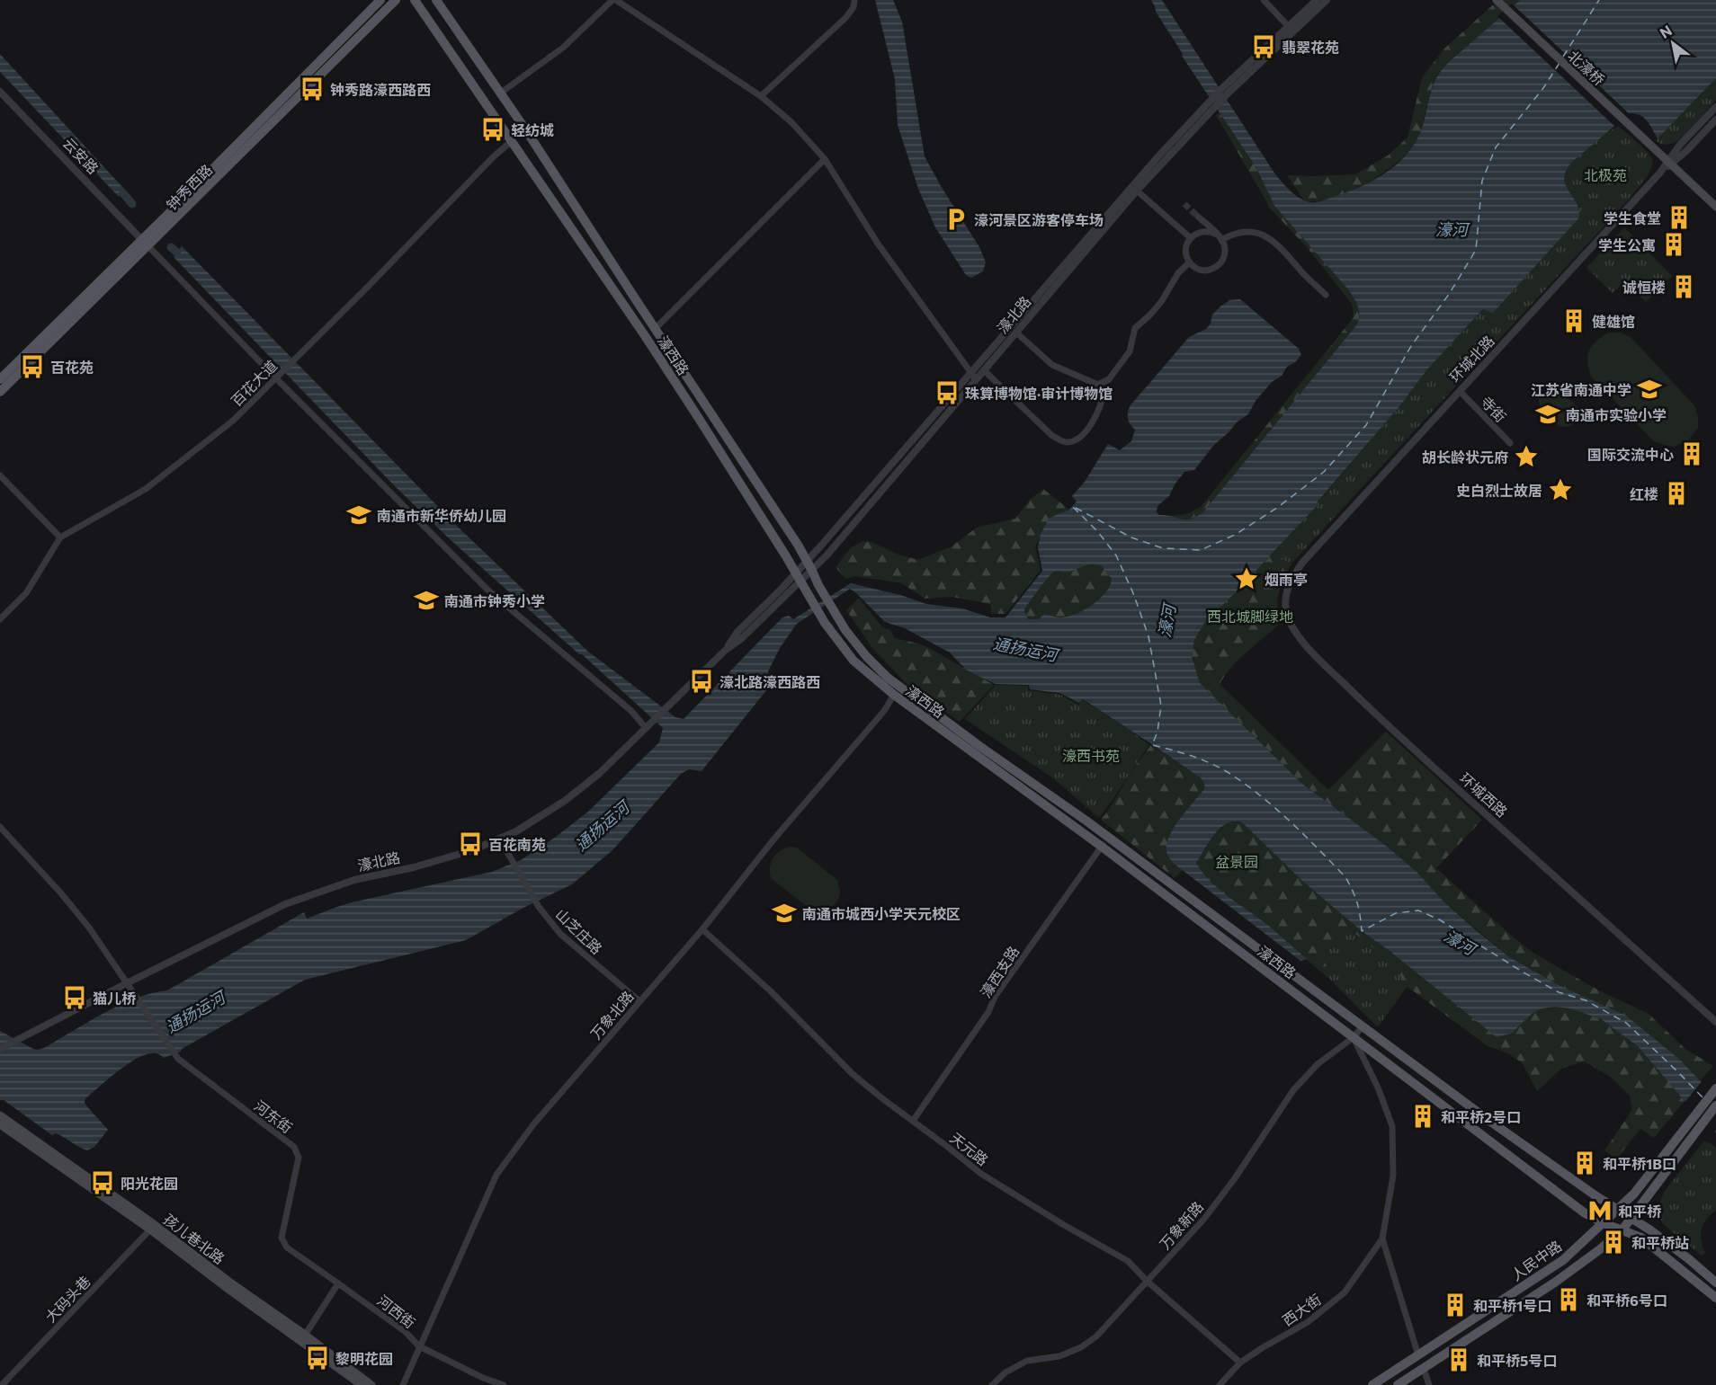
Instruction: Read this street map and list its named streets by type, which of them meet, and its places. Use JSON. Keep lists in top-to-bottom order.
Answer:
{
  "streets": {
    "main road": [
      "北濠桥",
      "钟秀西路",
      "濠西路",
      "孩儿巷北路",
      "人民中路"
    ],
    "street": [
      "云安路",
      "濠北路",
      "环城北路",
      "百花大道",
      "寺街",
      "环城西路",
      "山芝庄路",
      "濠西支路",
      "万象北路",
      "河东街",
      "天元路",
      "万象新路",
      "大码头巷",
      "西大街",
      "河西街"
    ]
  },
  "crossings": [
    ["北濠桥", "环城北路"],
    ["云安路", "钟秀西路"],
    ["濠北路", "濠西路"],
    ["濠北路", "山芝庄路"],
    ["濠北路", "河东街"],
    ["濠西路", "百花大道"],
    ["濠西路", "濠西支路"],
    ["濠西路", "万象北路"],
    ["濠西路", "万象新路"],
    ["濠西路", "人民中路"],
    ["环城北路", "寺街"],
    ["环城北路", "环城西路"],
    ["山芝庄路", "万象北路"],
    ["濠西支路", "天元路"],
    ["万象北路", "天元路"],
    ["万象北路", "河西街"],
    ["河东街", "河西街"],
    ["天元路", "万象新路"],
    ["天元路", "西大街"],
    ["孩儿巷北路", "大码头巷"]
  ],
  "water": ["濠河", "通扬运河"],
  "parks": [
    "北极苑",
    "西北城脚绿地",
    "濠西书苑",
    "盆景园"
  ],
  "places": {
    "bus stop": [
      "翡翠花苑",
      "钟秀路濠西路西",
      "轻纺城",
      "百花苑",
      "珠算博物馆·审计博物馆",
      "濠北路濠西路西",
      "百花南苑",
      "猫儿桥",
      "阳光花园",
      "黎明花园"
    ],
    "building": [
      "学生食堂",
      "学生公寓",
      "诚恒楼",
      "健雄馆",
      "国际交流中心",
      "红楼",
      "和平桥2号口",
      "和平桥1B口",
      "和平桥站",
      "和平桥6号口",
      "和平桥1号口",
      "和平桥5号口"
    ],
    "parking": ["濠河景区游客停车场"],
    "school or university": [
      "江苏省南通中学",
      "南通市实验小学",
      "南通市新华侨幼儿园",
      "南通市钟秀小学",
      "南通市城西小学天元校区"
    ],
    "place": ["胡长龄状元府", "史白烈士故居", "烟雨亭"],
    "metro station": ["和平桥"]
  },
  "north": "top left"
}
